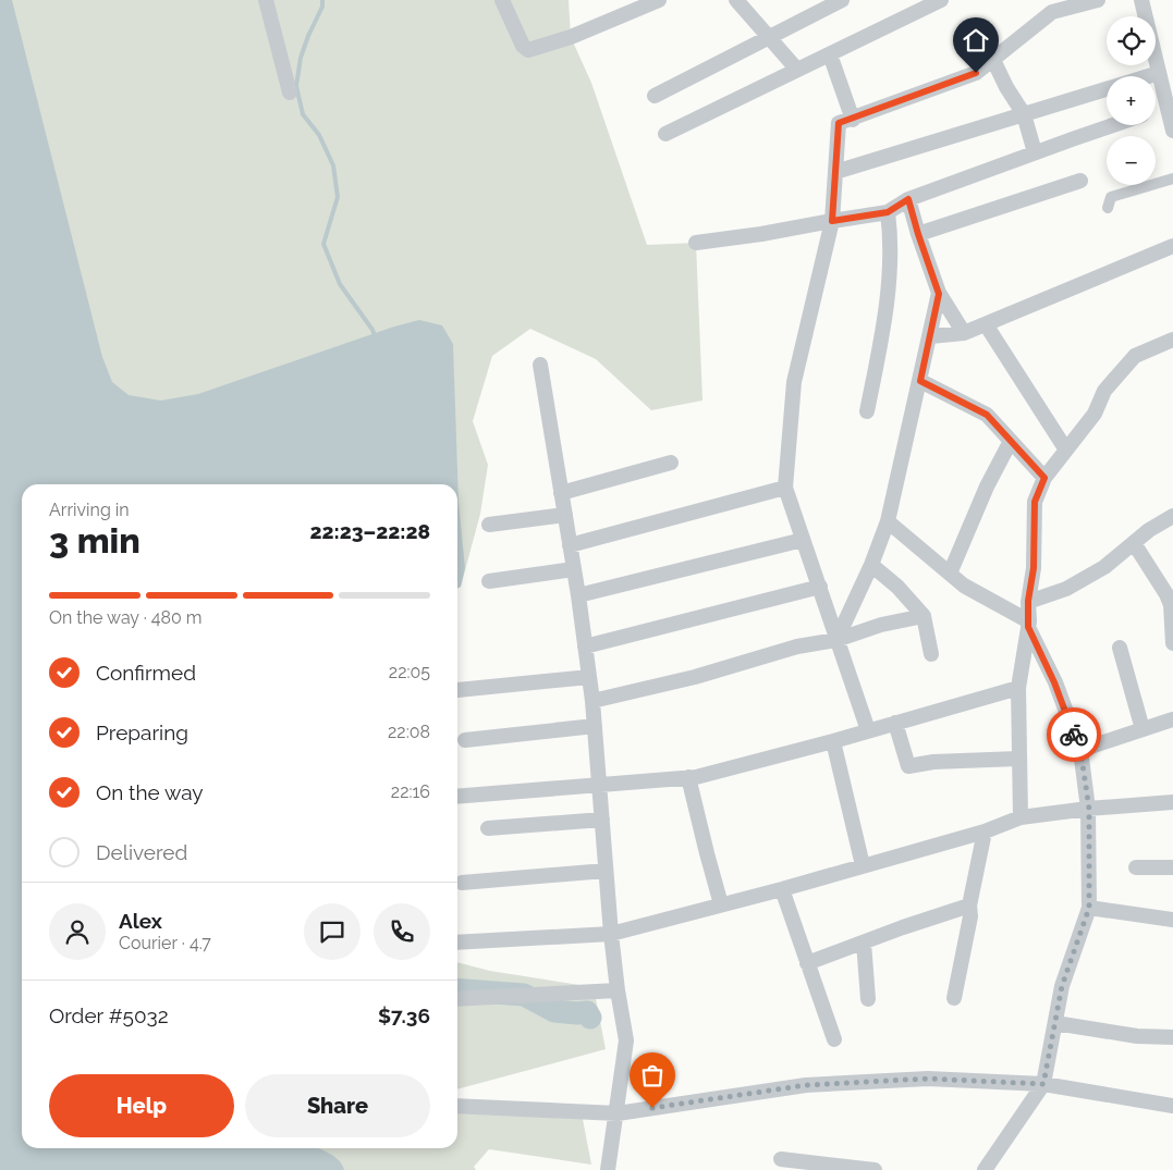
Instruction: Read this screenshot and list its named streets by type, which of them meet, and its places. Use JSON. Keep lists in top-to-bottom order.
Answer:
{
  "page": {
    "map_buttons": ["+", "−"],
    "heading": ["3 min", "Arriving in", "22:23–22:28"],
    "panel": [
      "Alex",
      "Courier · 4.7",
      "Order #5032",
      "$7.36"
    ],
    "bar": "On the way · 480 m",
    "list": [
      ["Confirmed", "22:05"],
      ["Preparing", "22:08"],
      ["On the way", "22:16"],
      "Delivered"
    ],
    "buttons": ["Help", "Share"]
  }
}
